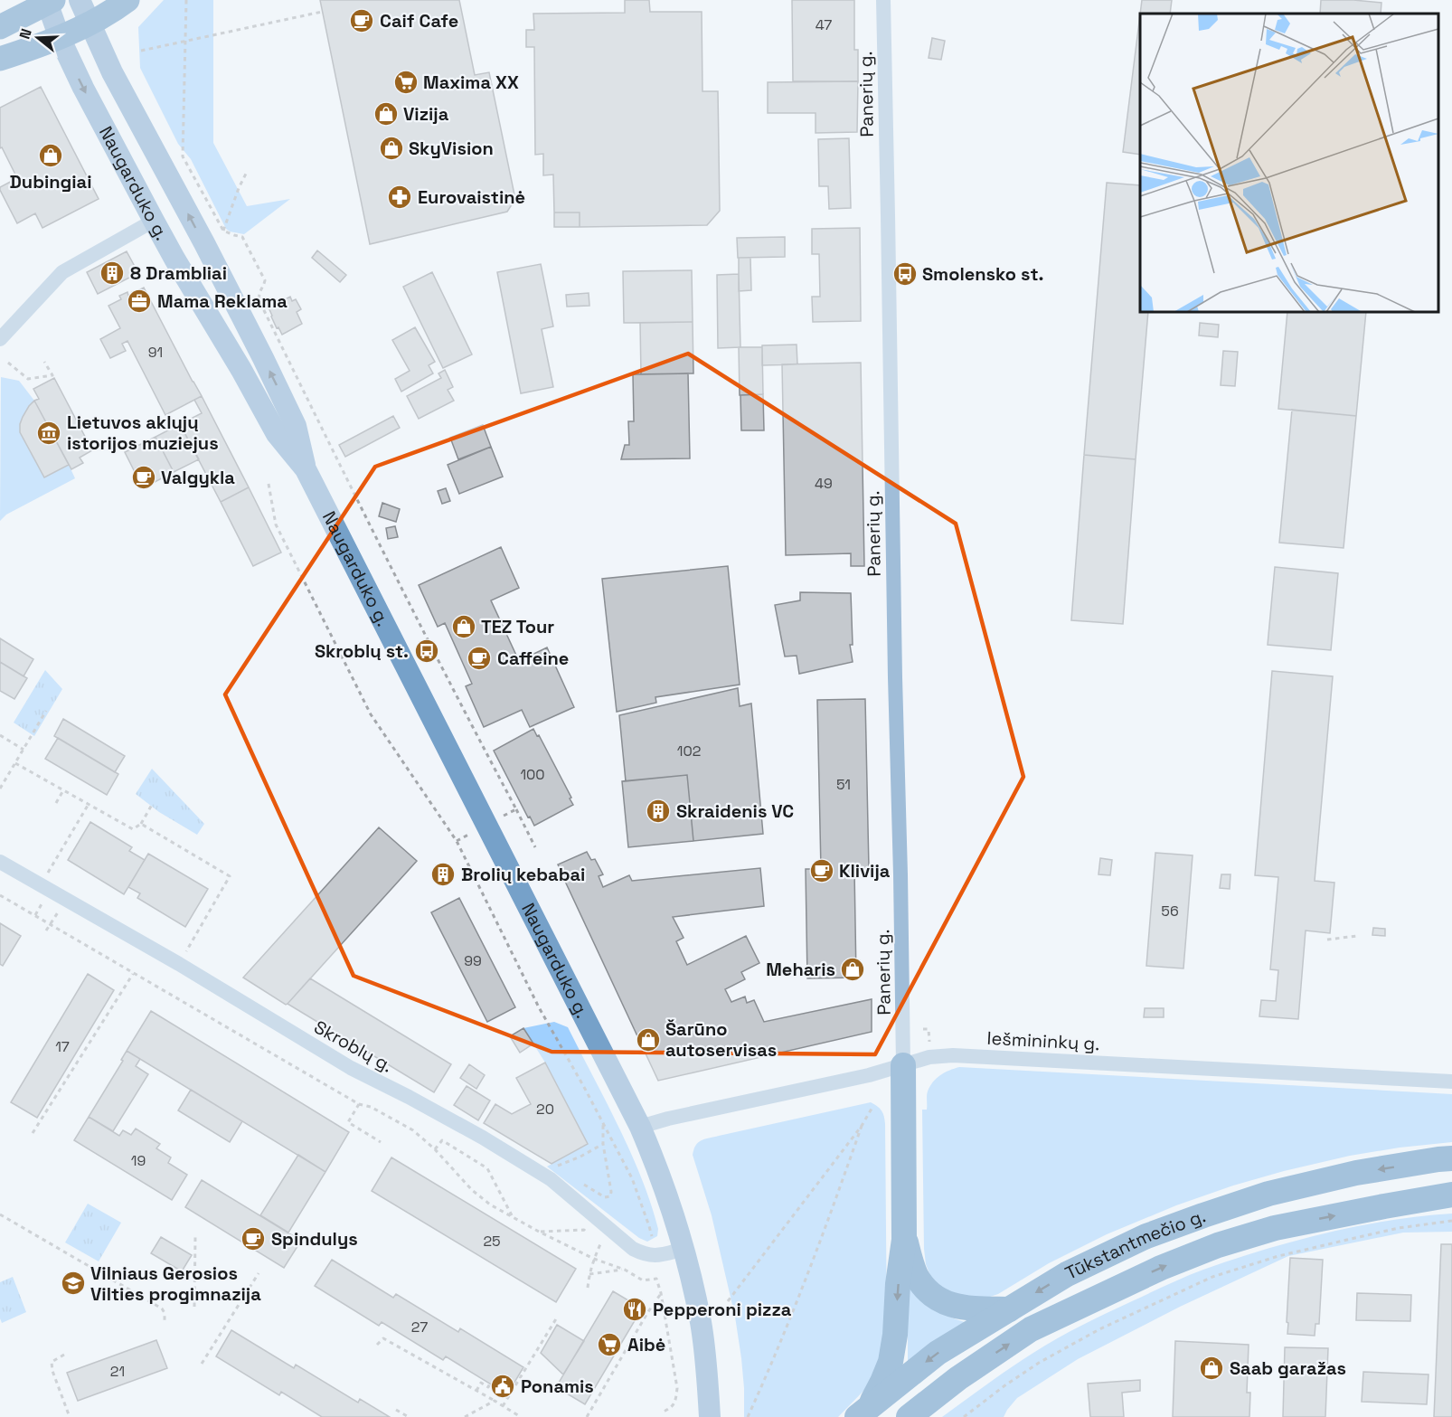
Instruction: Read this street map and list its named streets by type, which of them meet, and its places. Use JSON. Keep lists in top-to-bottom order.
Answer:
{
  "streets": {
    "highway": ["Tūkstantmečio g."],
    "main road": ["Naugarduko g."],
    "street": ["Panerių g.", "Iešmininkų g.", "Skroblų g."]
  },
  "crossings": [
    ["Panerių g.", "Iešmininkų g."],
    ["Naugarduko g.", "Iešmininkų g."],
    ["Naugarduko g.", "Skroblų g."]
  ],
  "places": {
    "cafe": [
      "Caif Cafe",
      "Valgykla",
      "Caffeine",
      "Klivija",
      "Spindulys"
    ],
    "supermarket": ["Maxima XX", "Aibė"],
    "shop": [
      "Vizija",
      "SkyVision",
      "Dubingiai",
      "TEZ Tour",
      "Meharis",
      "Šarūno autoservisas",
      "Saab garažas"
    ],
    "pharmacy": ["Eurovaistinė"],
    "building": ["8 Drambliai", "Skraidenis VC", "Brolių kebabai"],
    "bus stop": ["Smolensko st.", "Skroblų st."],
    "office": ["Mama Reklama"],
    "museum": ["Lietuvos aklųjų istorijos muziejus"],
    "school or university": ["Vilniaus Gerosios Vilties progimnazija"],
    "restaurant": ["Pepperoni pizza"],
    "public building": ["Ponamis"]
  },
  "house_numbers": [
    "47",
    "91",
    "49",
    "102",
    "100",
    "51",
    "56",
    "99",
    "17",
    "20",
    "19",
    "25",
    "27",
    "21"
  ],
  "north": "left"
}
